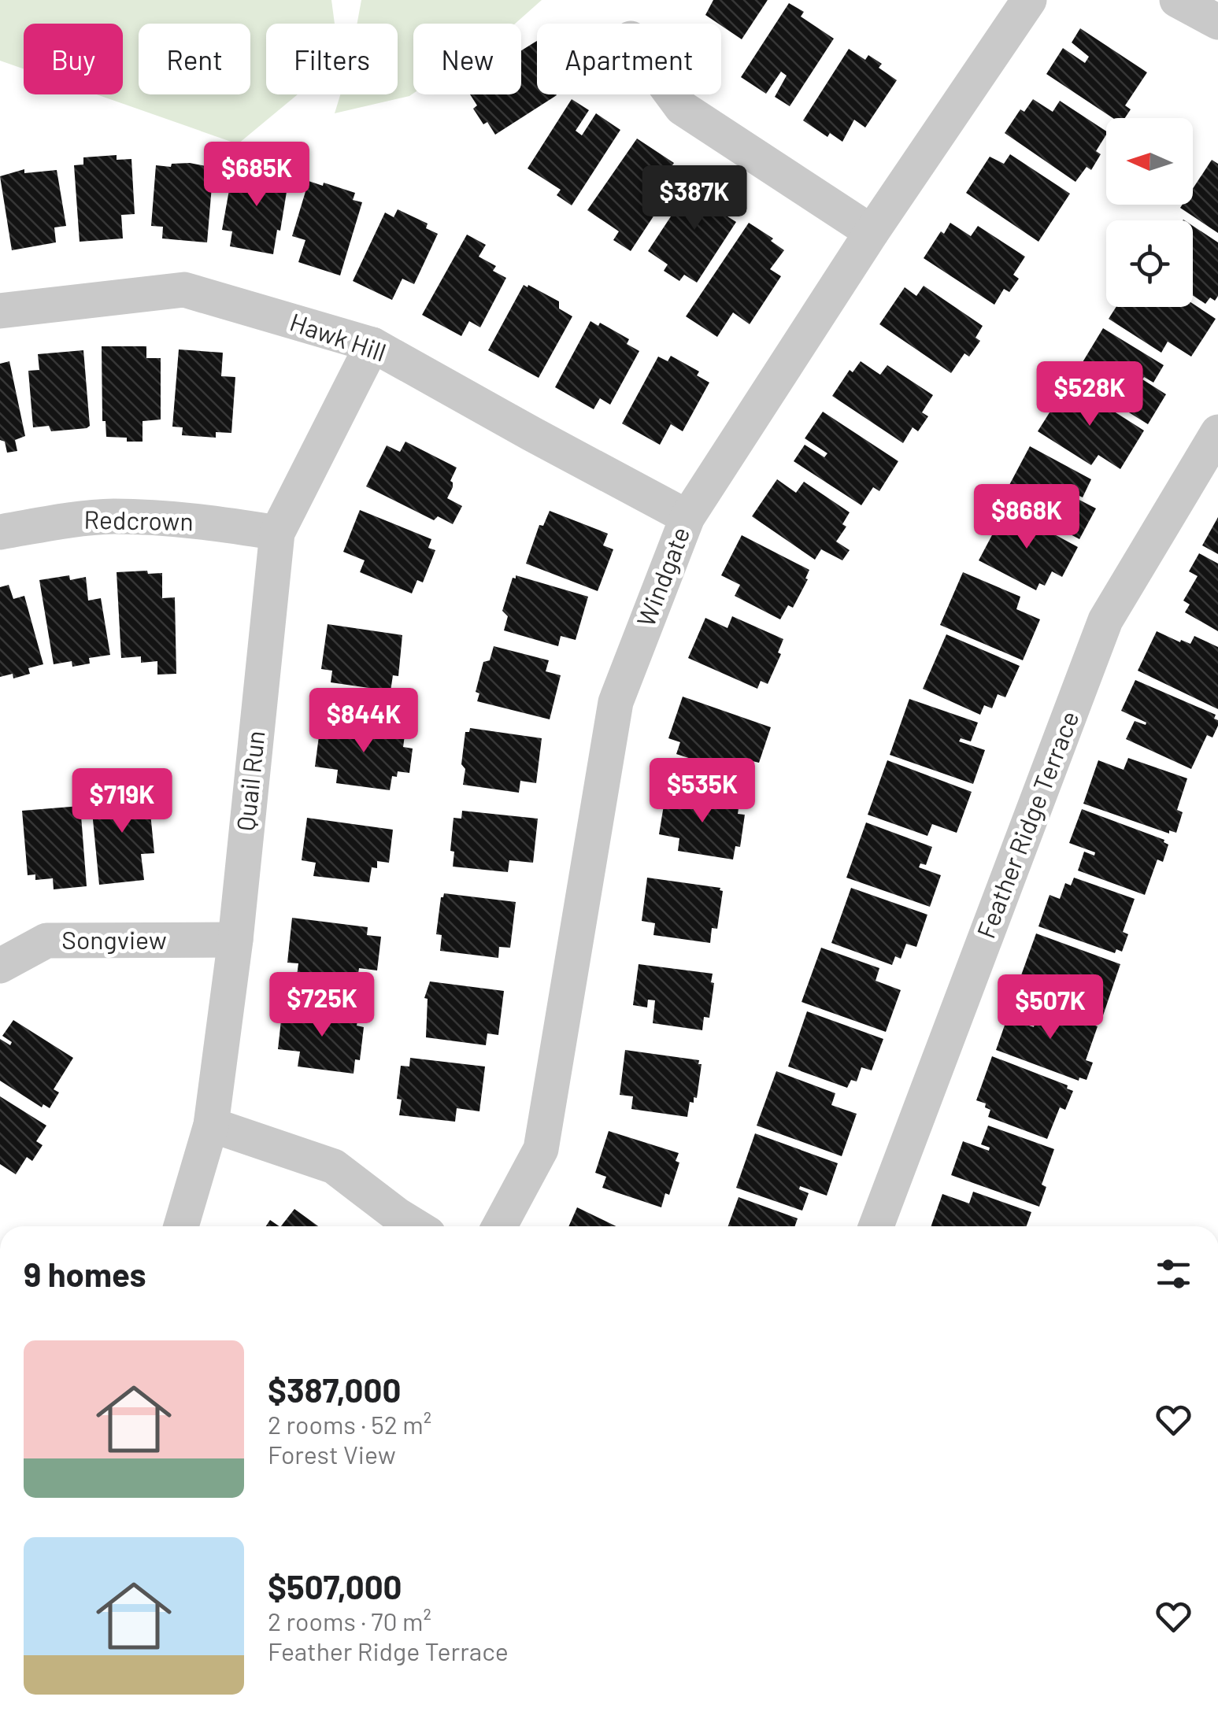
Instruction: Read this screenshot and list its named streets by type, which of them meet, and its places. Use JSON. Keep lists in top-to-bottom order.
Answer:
{
  "streets": {
    "street": [
      "Hawk Hill",
      "Redcrown",
      "Windgate",
      "Quail Run",
      "Feather Ridge Terrace",
      "Songview"
    ]
  },
  "crossings": [
    ["Hawk Hill", "Windgate"],
    ["Hawk Hill", "Quail Run"],
    ["Redcrown", "Quail Run"],
    ["Quail Run", "Songview"]
  ],
  "north": "left",
  "page": {
    "chip": [
      "Buy",
      "Rent",
      "Filters",
      "New",
      "Apartment"
    ],
    "price": [
      "$685K",
      "$387K",
      "$528K",
      "$868K",
      "$844K",
      "$535K",
      "$719K",
      "$725K",
      "$507K"
    ],
    "heading": "9 homes",
    "list": [
      {
        "name": "$387,000",
        "note": "2 rooms · 52 m² · Forest View"
      },
      {
        "name": "$507,000",
        "note": "2 rooms · 70 m² · Feather Ridge Terrace"
      }
    ]
  }
}
